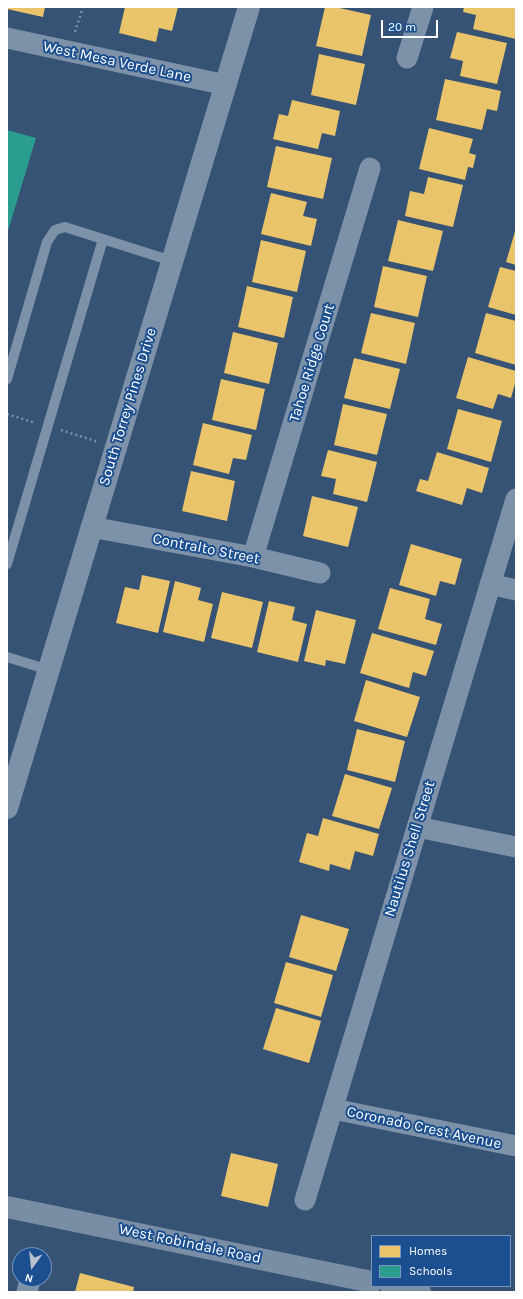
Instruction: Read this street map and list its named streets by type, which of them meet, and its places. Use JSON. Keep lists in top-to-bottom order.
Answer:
{
  "streets": {
    "main road": ["West Robindale Road"],
    "street": [
      "West Mesa Verde Lane",
      "Tahoe Ridge Court",
      "South Torrey Pines Drive",
      "Contralto Street",
      "Nautilus Shell Street",
      "Coronado Crest Avenue"
    ]
  },
  "crossings": [
    ["West Mesa Verde Lane", "South Torrey Pines Drive"],
    ["Tahoe Ridge Court", "Contralto Street"],
    ["South Torrey Pines Drive", "Contralto Street"],
    ["Nautilus Shell Street", "Coronado Crest Avenue"]
  ],
  "legend": ["Homes", "Schools"],
  "scale_bar": "20 m",
  "north": "bottom"
}
